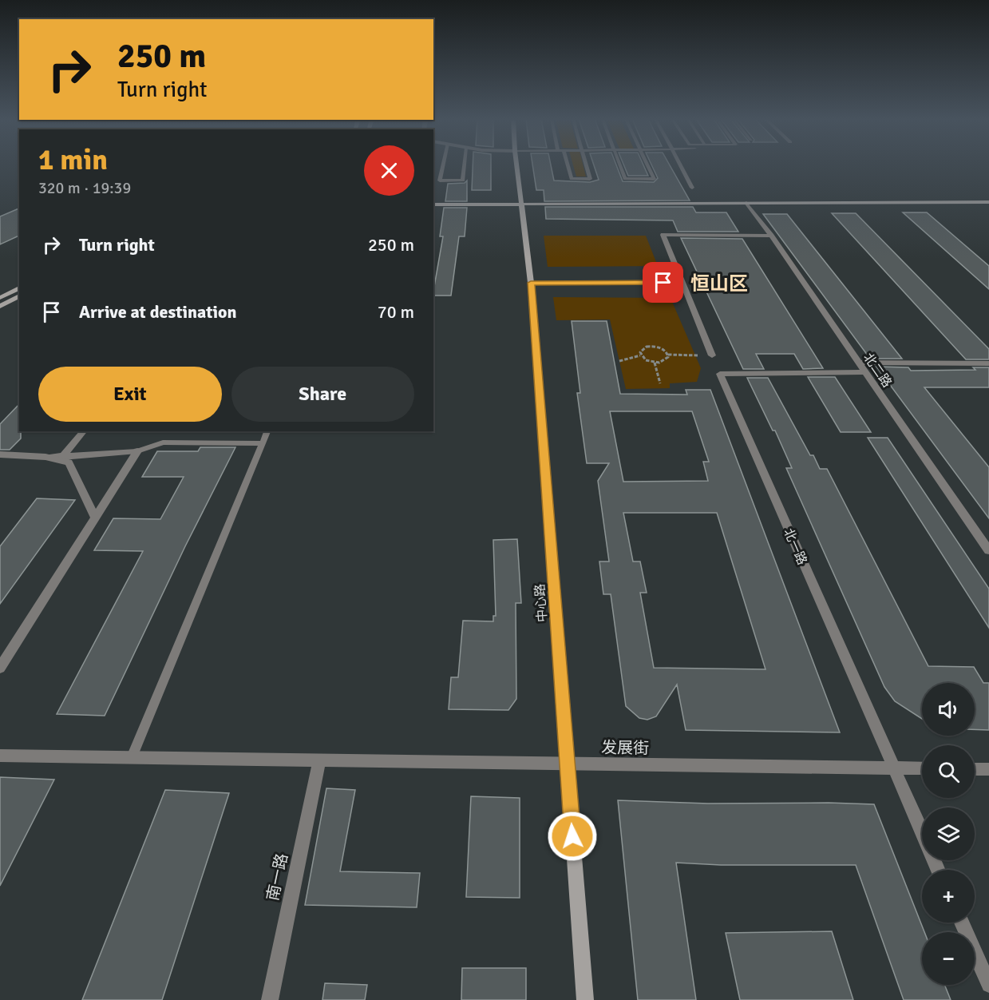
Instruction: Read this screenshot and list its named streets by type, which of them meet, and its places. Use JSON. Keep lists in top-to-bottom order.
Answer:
{
  "streets": {
    "street": [
      "北二路",
      "北一路",
      "中心路",
      "发展街",
      "南一路"
    ]
  },
  "crossings": [
    ["北二路", "北一路"],
    ["北一路", "发展街"],
    ["中心路", "发展街"],
    ["发展街", "南一路"]
  ],
  "districts": ["恒山区"],
  "page": {
    "turn": ["250 m", "Turn right"],
    "heading": ["1 min", "320 m · 19:39"],
    "list": [
      {
        "name": "Turn right",
        "value": "250 m"
      },
      {
        "name": "Arrive at destination",
        "value": "70 m"
      }
    ],
    "buttons": ["Exit", "Share"],
    "map_buttons": ["+", "−"]
  }
}
